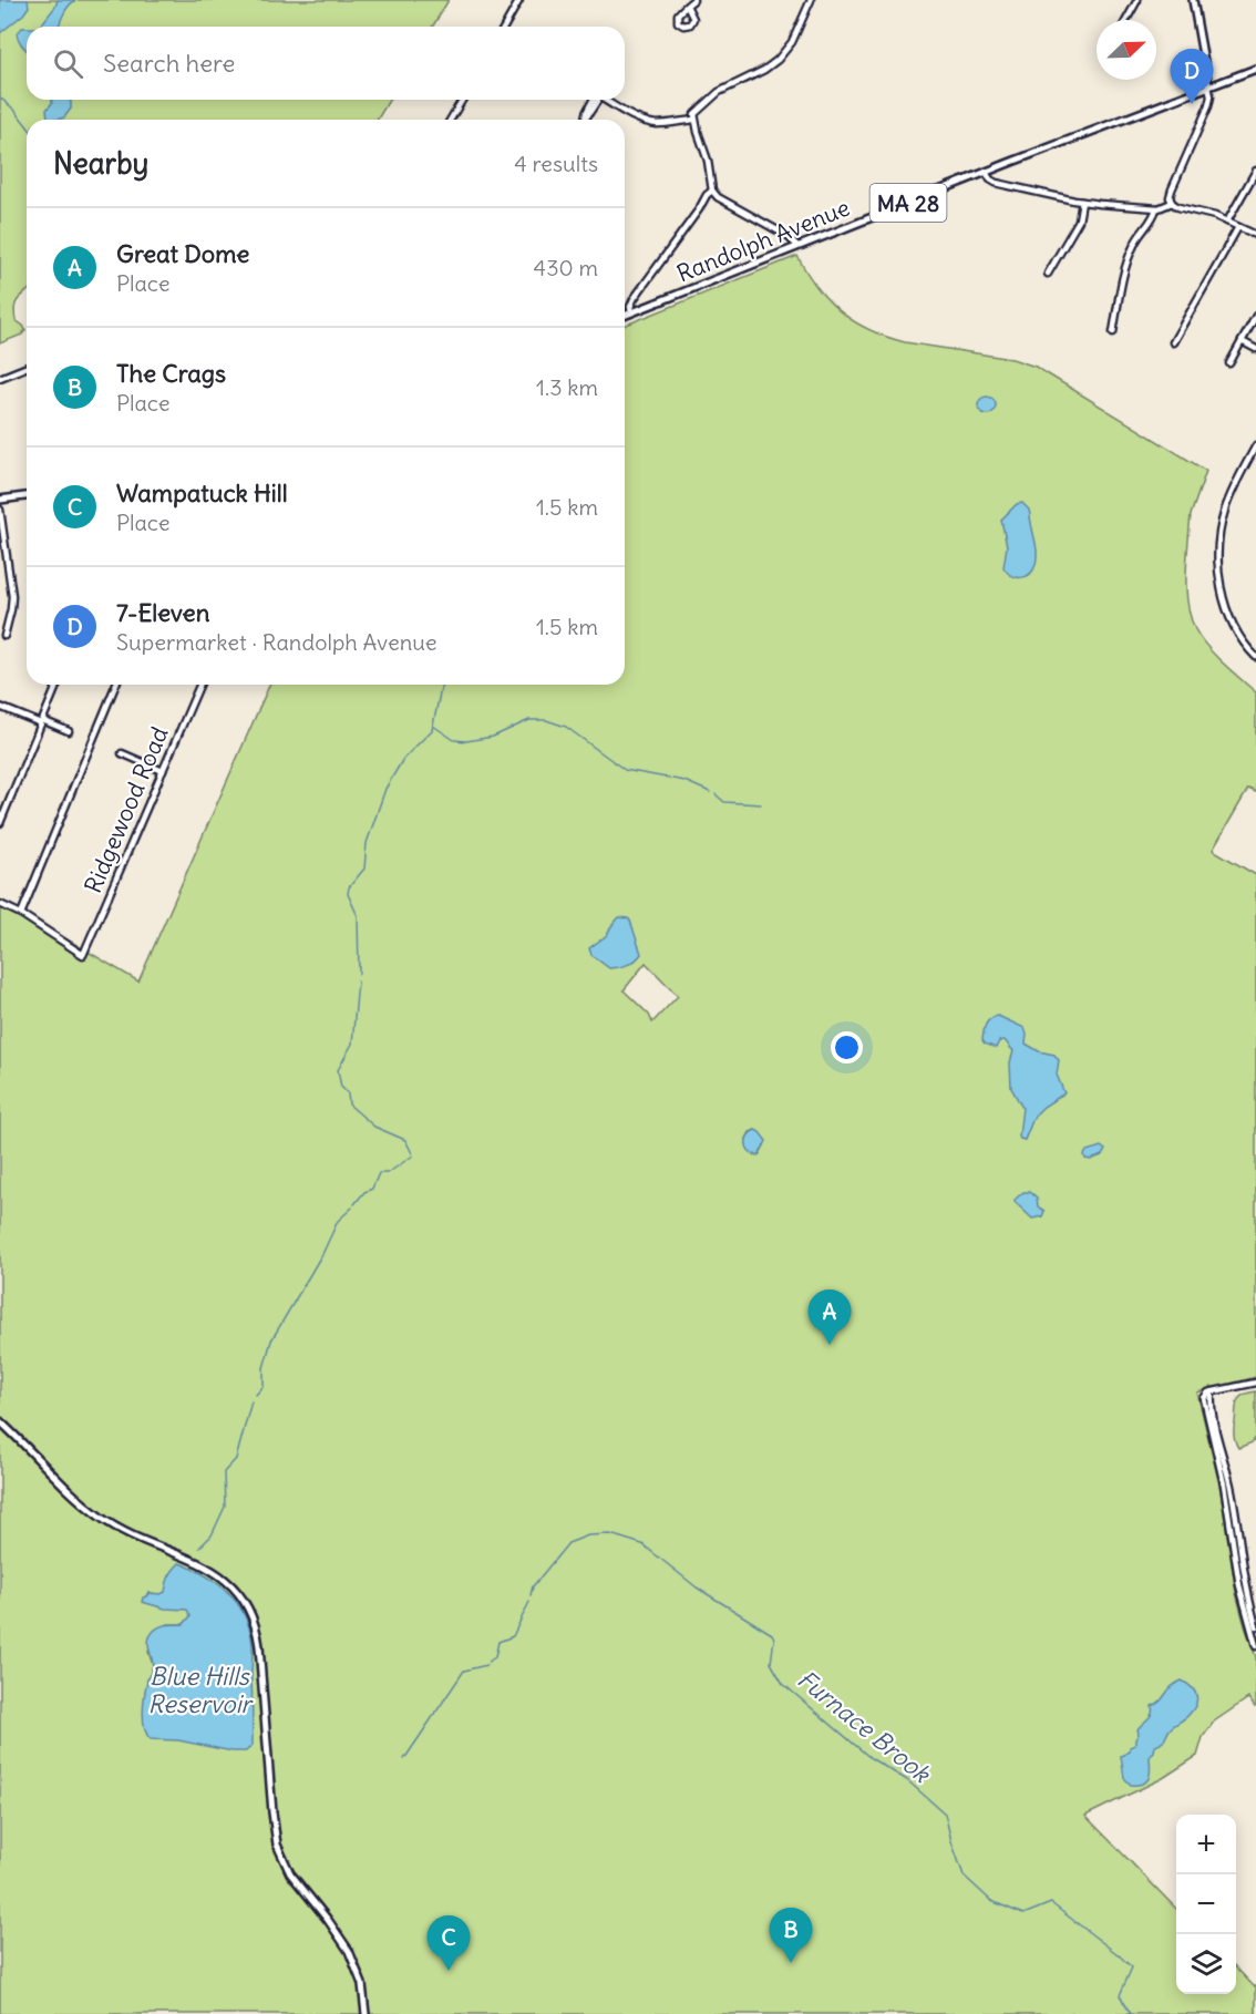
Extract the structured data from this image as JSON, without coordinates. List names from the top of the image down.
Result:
{
  "streets": {
    "main road": ["MA 28", "Randolph Avenue"],
    "street": ["Ridgewood Road"]
  },
  "water": ["Blue Hills Reservoir", "Furnace Brook"],
  "north": "top right",
  "page": {
    "search": "Search here",
    "pins": [
      "D",
      "A",
      "B",
      "C"
    ],
    "heading": ["Nearby", "4 results"],
    "list": [
      {
        "mark": "A",
        "name": "Great Dome",
        "note": "Place",
        "value": "430 m"
      },
      {
        "mark": "B",
        "name": "The Crags",
        "note": "Place",
        "value": "1.3 km"
      },
      {
        "mark": "C",
        "name": "Wampatuck Hill",
        "note": "Place",
        "value": "1.5 km"
      },
      {
        "mark": "D",
        "name": "7-Eleven",
        "note": "Supermarket · Randolph Avenue",
        "value": "1.5 km"
      }
    ],
    "map_buttons": ["+", "−"]
  }
}
